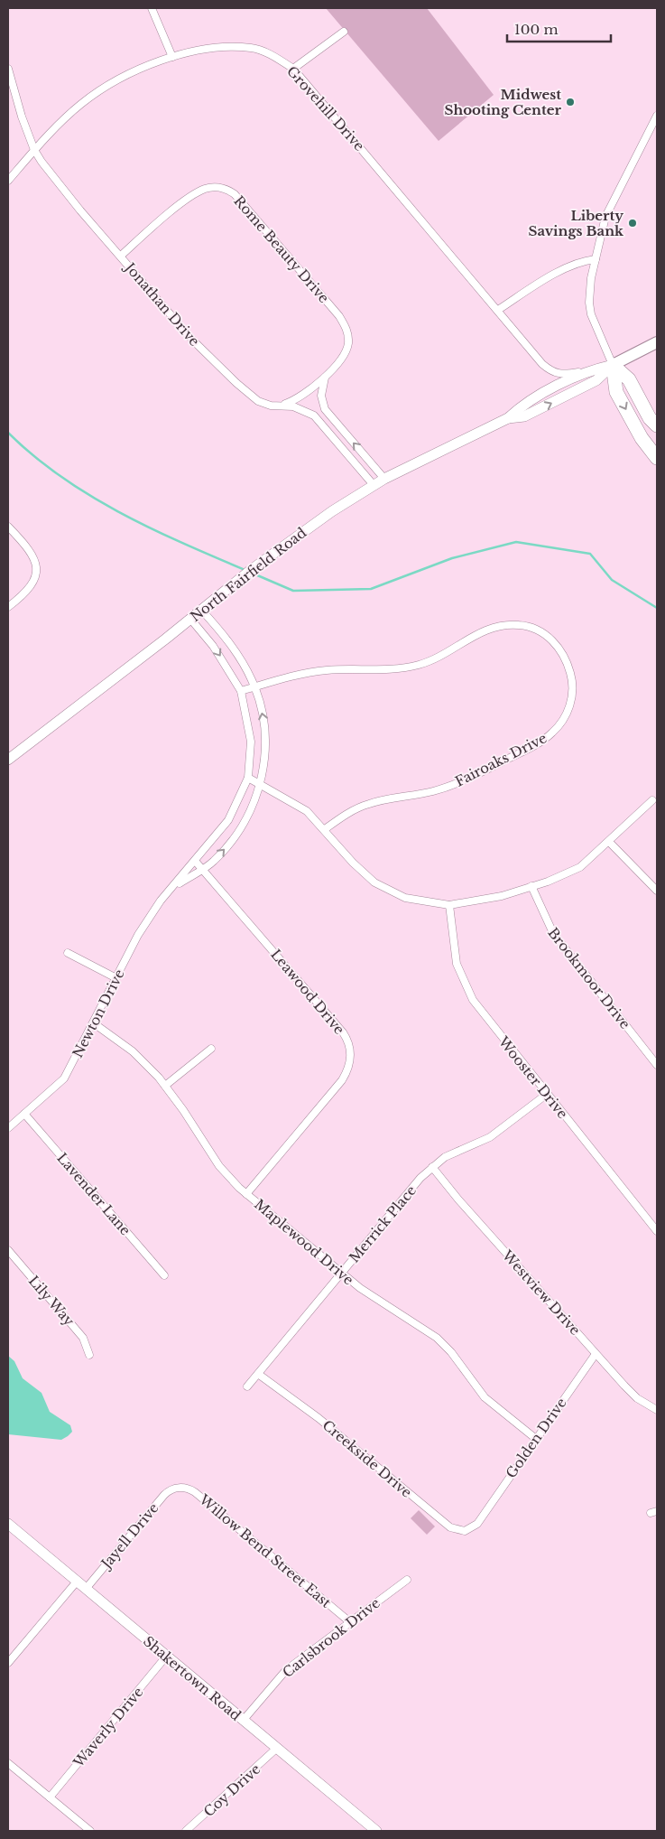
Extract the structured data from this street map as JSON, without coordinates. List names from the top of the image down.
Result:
{
  "streets": {
    "main road": ["North Fairfield Road", "Shakertown Road"],
    "street": [
      "Grovehill Drive",
      "Rome Beauty Drive",
      "Jonathan Drive",
      "Fairoaks Drive",
      "Brookmoor Drive",
      "Leawood Drive",
      "Newton Drive",
      "Wooster Drive",
      "Lavender Lane",
      "Merrick Place",
      "Maplewood Drive",
      "Westview Drive",
      "Lily Way",
      "Golden Drive",
      "Creekside Drive",
      "Jayell Drive",
      "Willow Bend Street East",
      "Carlsbrook Drive",
      "Waverly Drive",
      "Coy Drive"
    ]
  },
  "crossings": [
    ["Grovehill Drive", "Jonathan Drive"],
    ["Grovehill Drive", "North Fairfield Road"],
    ["Rome Beauty Drive", "Jonathan Drive"],
    ["Jonathan Drive", "North Fairfield Road"],
    ["North Fairfield Road", "Newton Drive"],
    ["Fairoaks Drive", "Newton Drive"],
    ["Leawood Drive", "Newton Drive"],
    ["Leawood Drive", "Maplewood Drive"],
    ["Newton Drive", "Lavender Lane"],
    ["Newton Drive", "Maplewood Drive"],
    ["Wooster Drive", "Merrick Place"],
    ["Merrick Place", "Maplewood Drive"],
    ["Merrick Place", "Westview Drive"],
    ["Merrick Place", "Creekside Drive"],
    ["Maplewood Drive", "Golden Drive"],
    ["Westview Drive", "Golden Drive"],
    ["Golden Drive", "Creekside Drive"],
    ["Jayell Drive", "Willow Bend Street East"],
    ["Jayell Drive", "Shakertown Road"],
    ["Willow Bend Street East", "Carlsbrook Drive"],
    ["Carlsbrook Drive", "Shakertown Road"],
    ["Shakertown Road", "Waverly Drive"],
    ["Shakertown Road", "Coy Drive"]
  ],
  "places": ["Midwest Shooting Center", "Liberty Savings Bank"],
  "scale_bar": "100 m"
}
